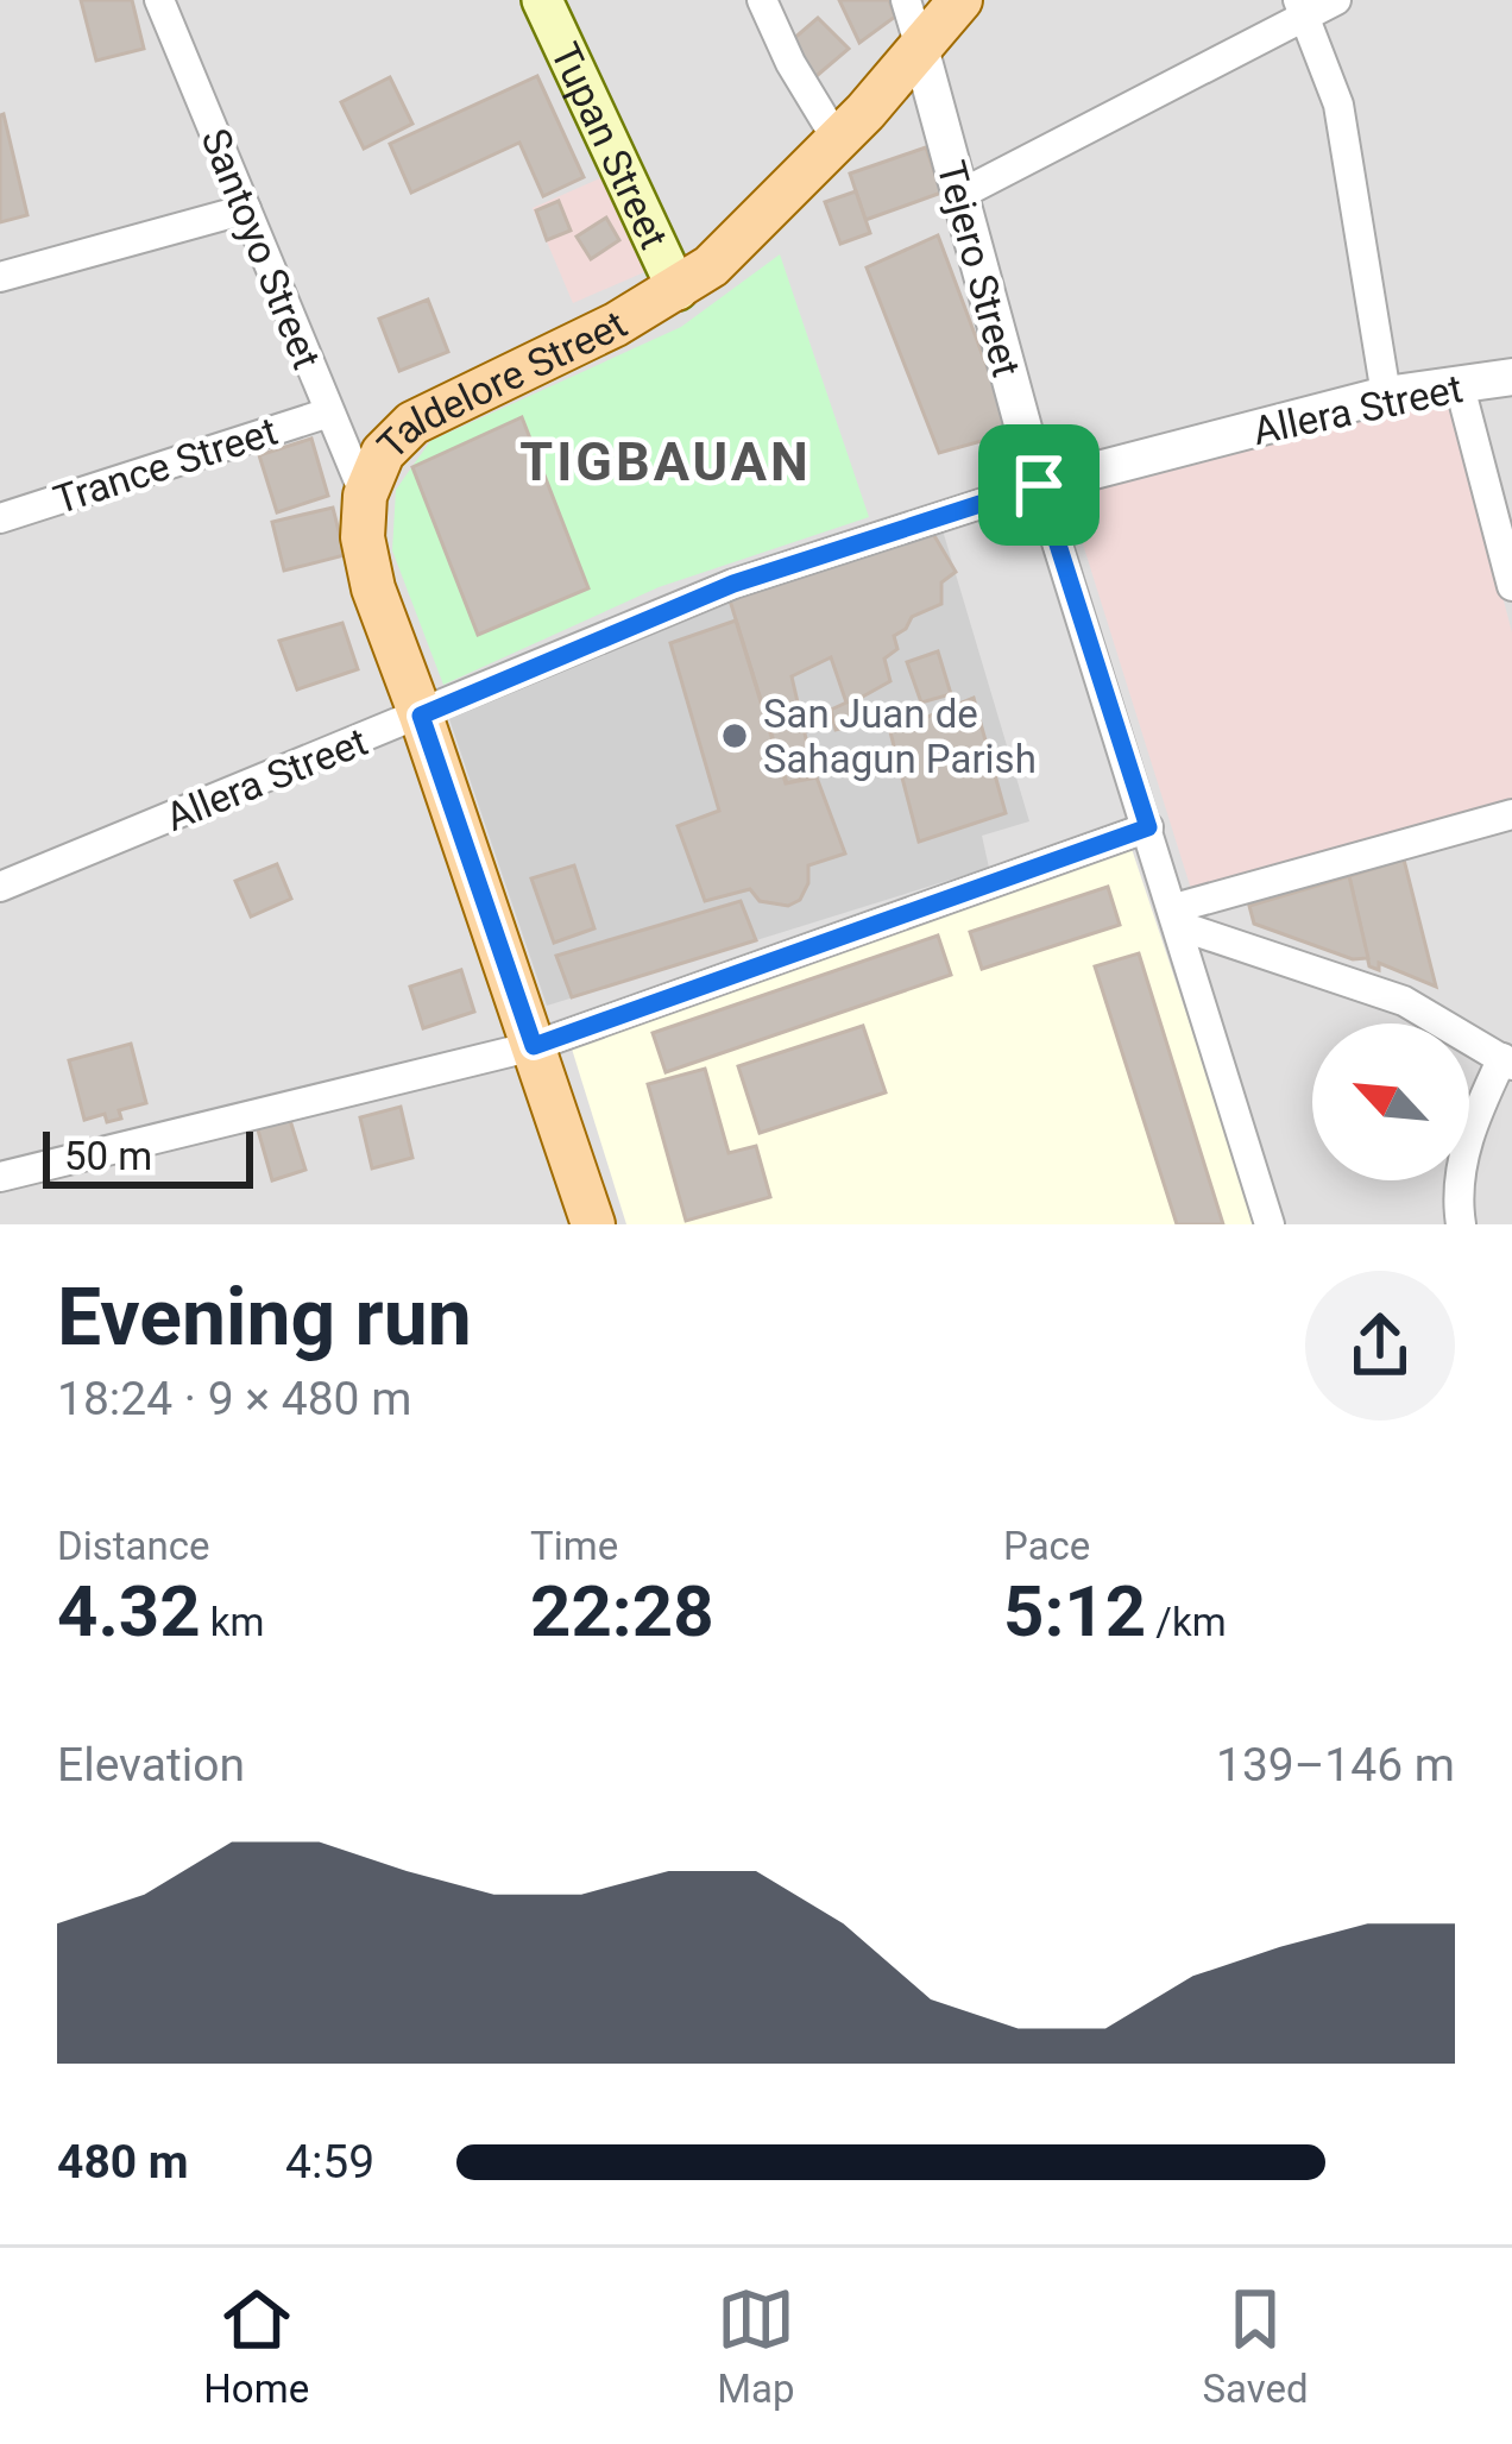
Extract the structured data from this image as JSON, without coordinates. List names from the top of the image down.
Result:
{
  "streets": {
    "main road": ["Tupan Street", "Taldelore Street"],
    "street": [
      "Santoyo Street",
      "Tejero Street",
      "Allera Street",
      "Trance Street"
    ]
  },
  "crossings": [
    ["Tupan Street", "Taldelore Street"],
    ["Santoyo Street", "Taldelore Street"],
    ["Santoyo Street", "Trance Street"],
    ["Tejero Street", "Taldelore Street"],
    ["Tejero Street", "Allera Street"],
    ["Taldelore Street", "Allera Street"]
  ],
  "districts": ["TIGBAUAN"],
  "places": ["San Juan de Sahagun Parish"],
  "scale_bar": "50 m",
  "north": "top left",
  "page": {
    "scale": "50 m",
    "heading": ["Evening run", "18:24 · 9 × 480 m"],
    "stats": [
      ["Distance", "4.32 km"],
      ["Time", "22:28"],
      ["Pace", "5:12 /km"]
    ],
    "chart": ["Elevation", "139–146 m"],
    "list": [
      {
        "name": "480 m",
        "note": "4:59"
      }
    ],
    "tabs": ["Home", "Map", "Saved"]
  }
}
